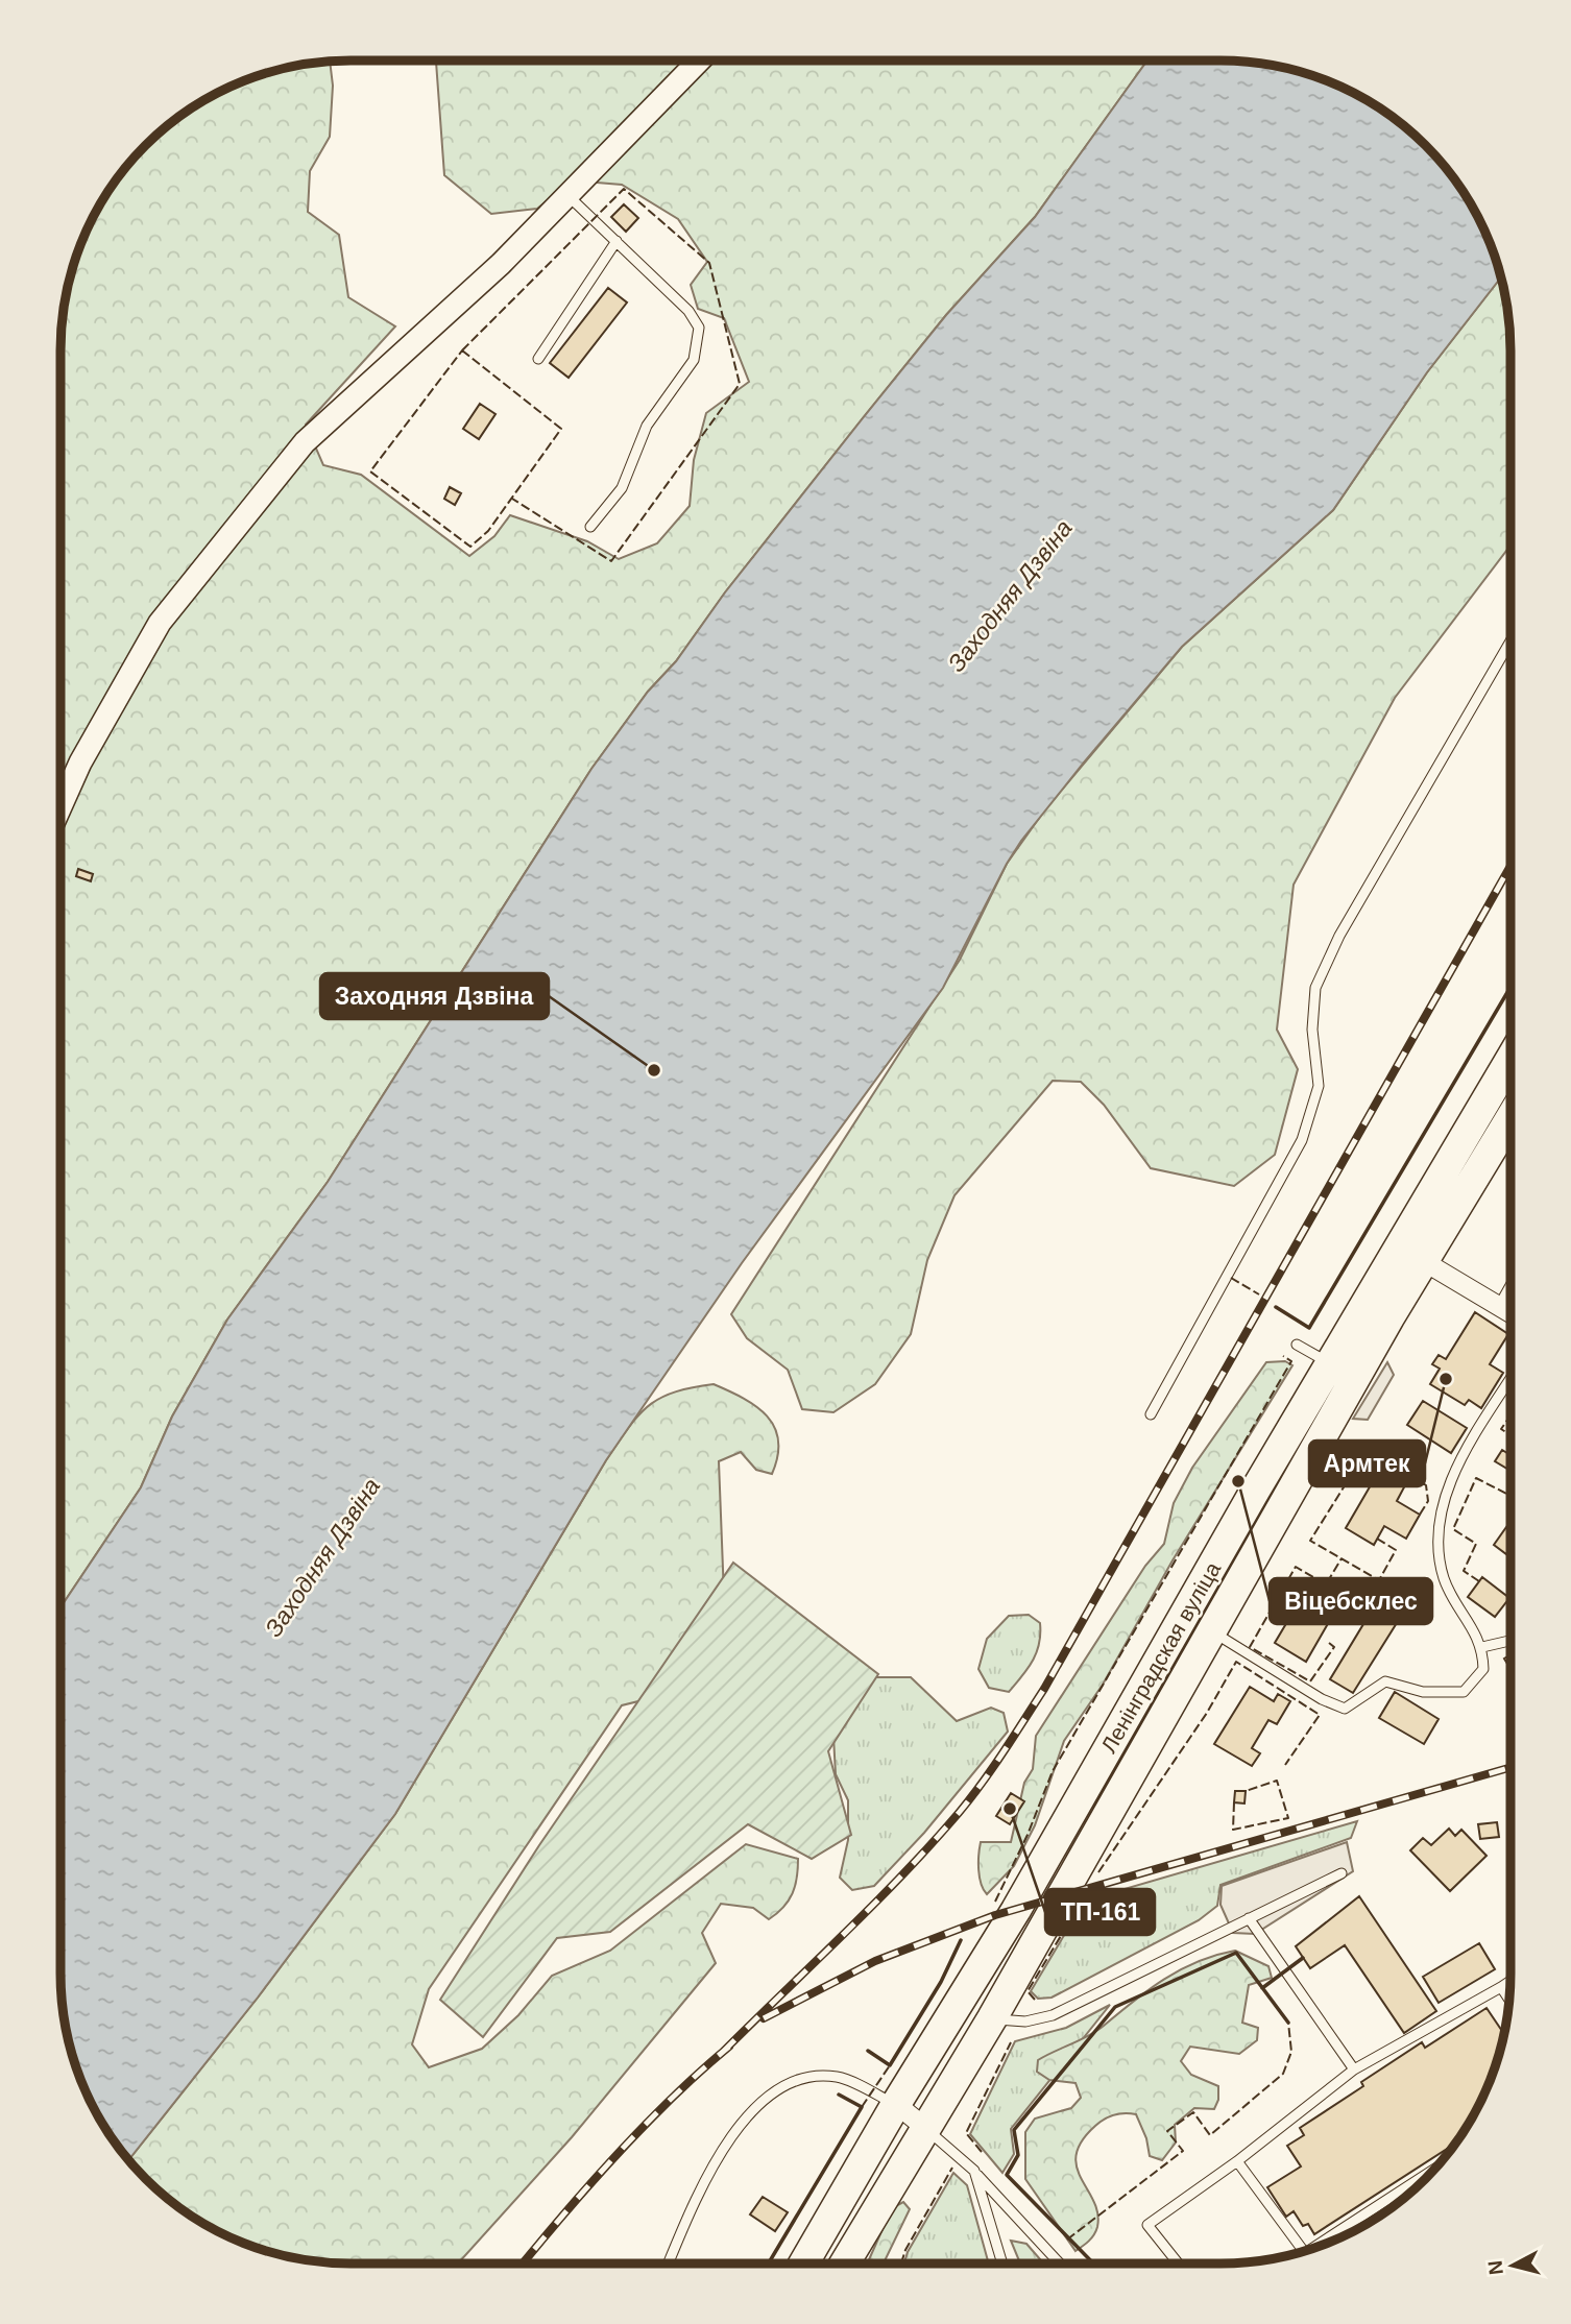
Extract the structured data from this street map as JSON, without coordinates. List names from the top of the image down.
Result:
{
  "streets": {
    "main road": ["Ленінградская вуліца"]
  },
  "water": ["Заходняя Дзвіна"],
  "places": [
    "Заходняя Дзвіна",
    "Армтек",
    "Віцебсклес",
    "ТП-161"
  ],
  "north": "left"
}
